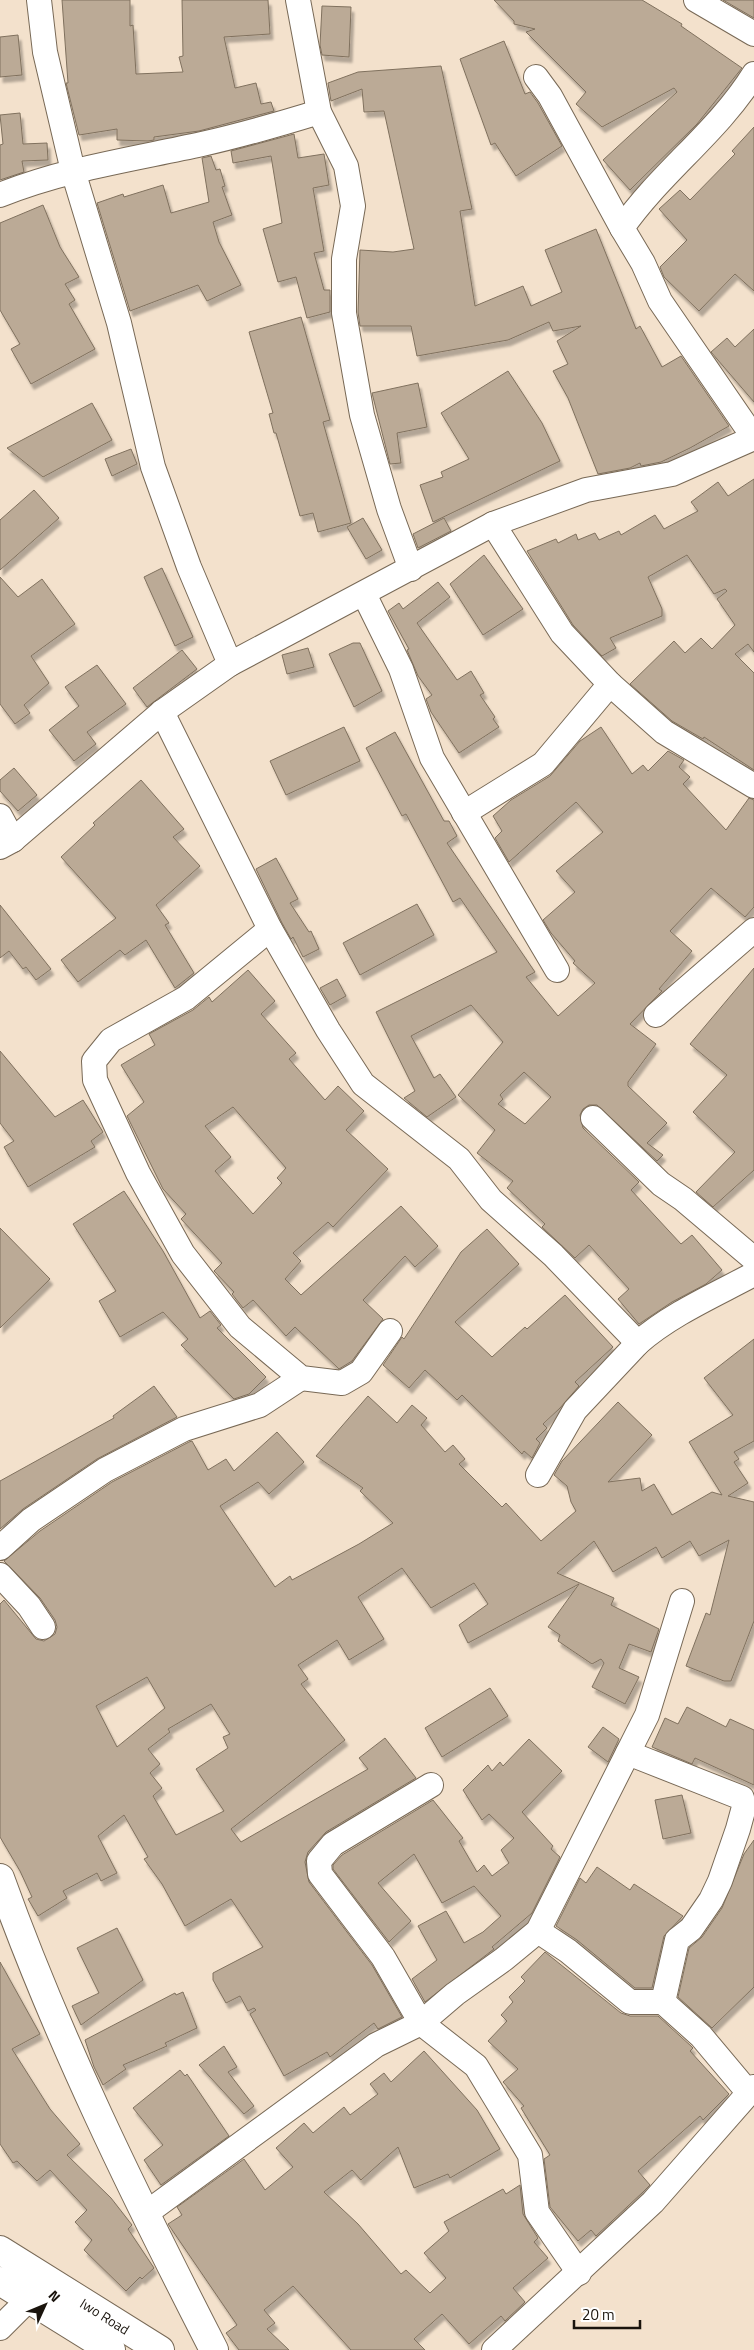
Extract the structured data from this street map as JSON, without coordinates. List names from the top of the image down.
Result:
{
  "streets": {
    "street": ["Iwo Road"]
  },
  "scale_bar": "20 m",
  "north": "top right"
}
